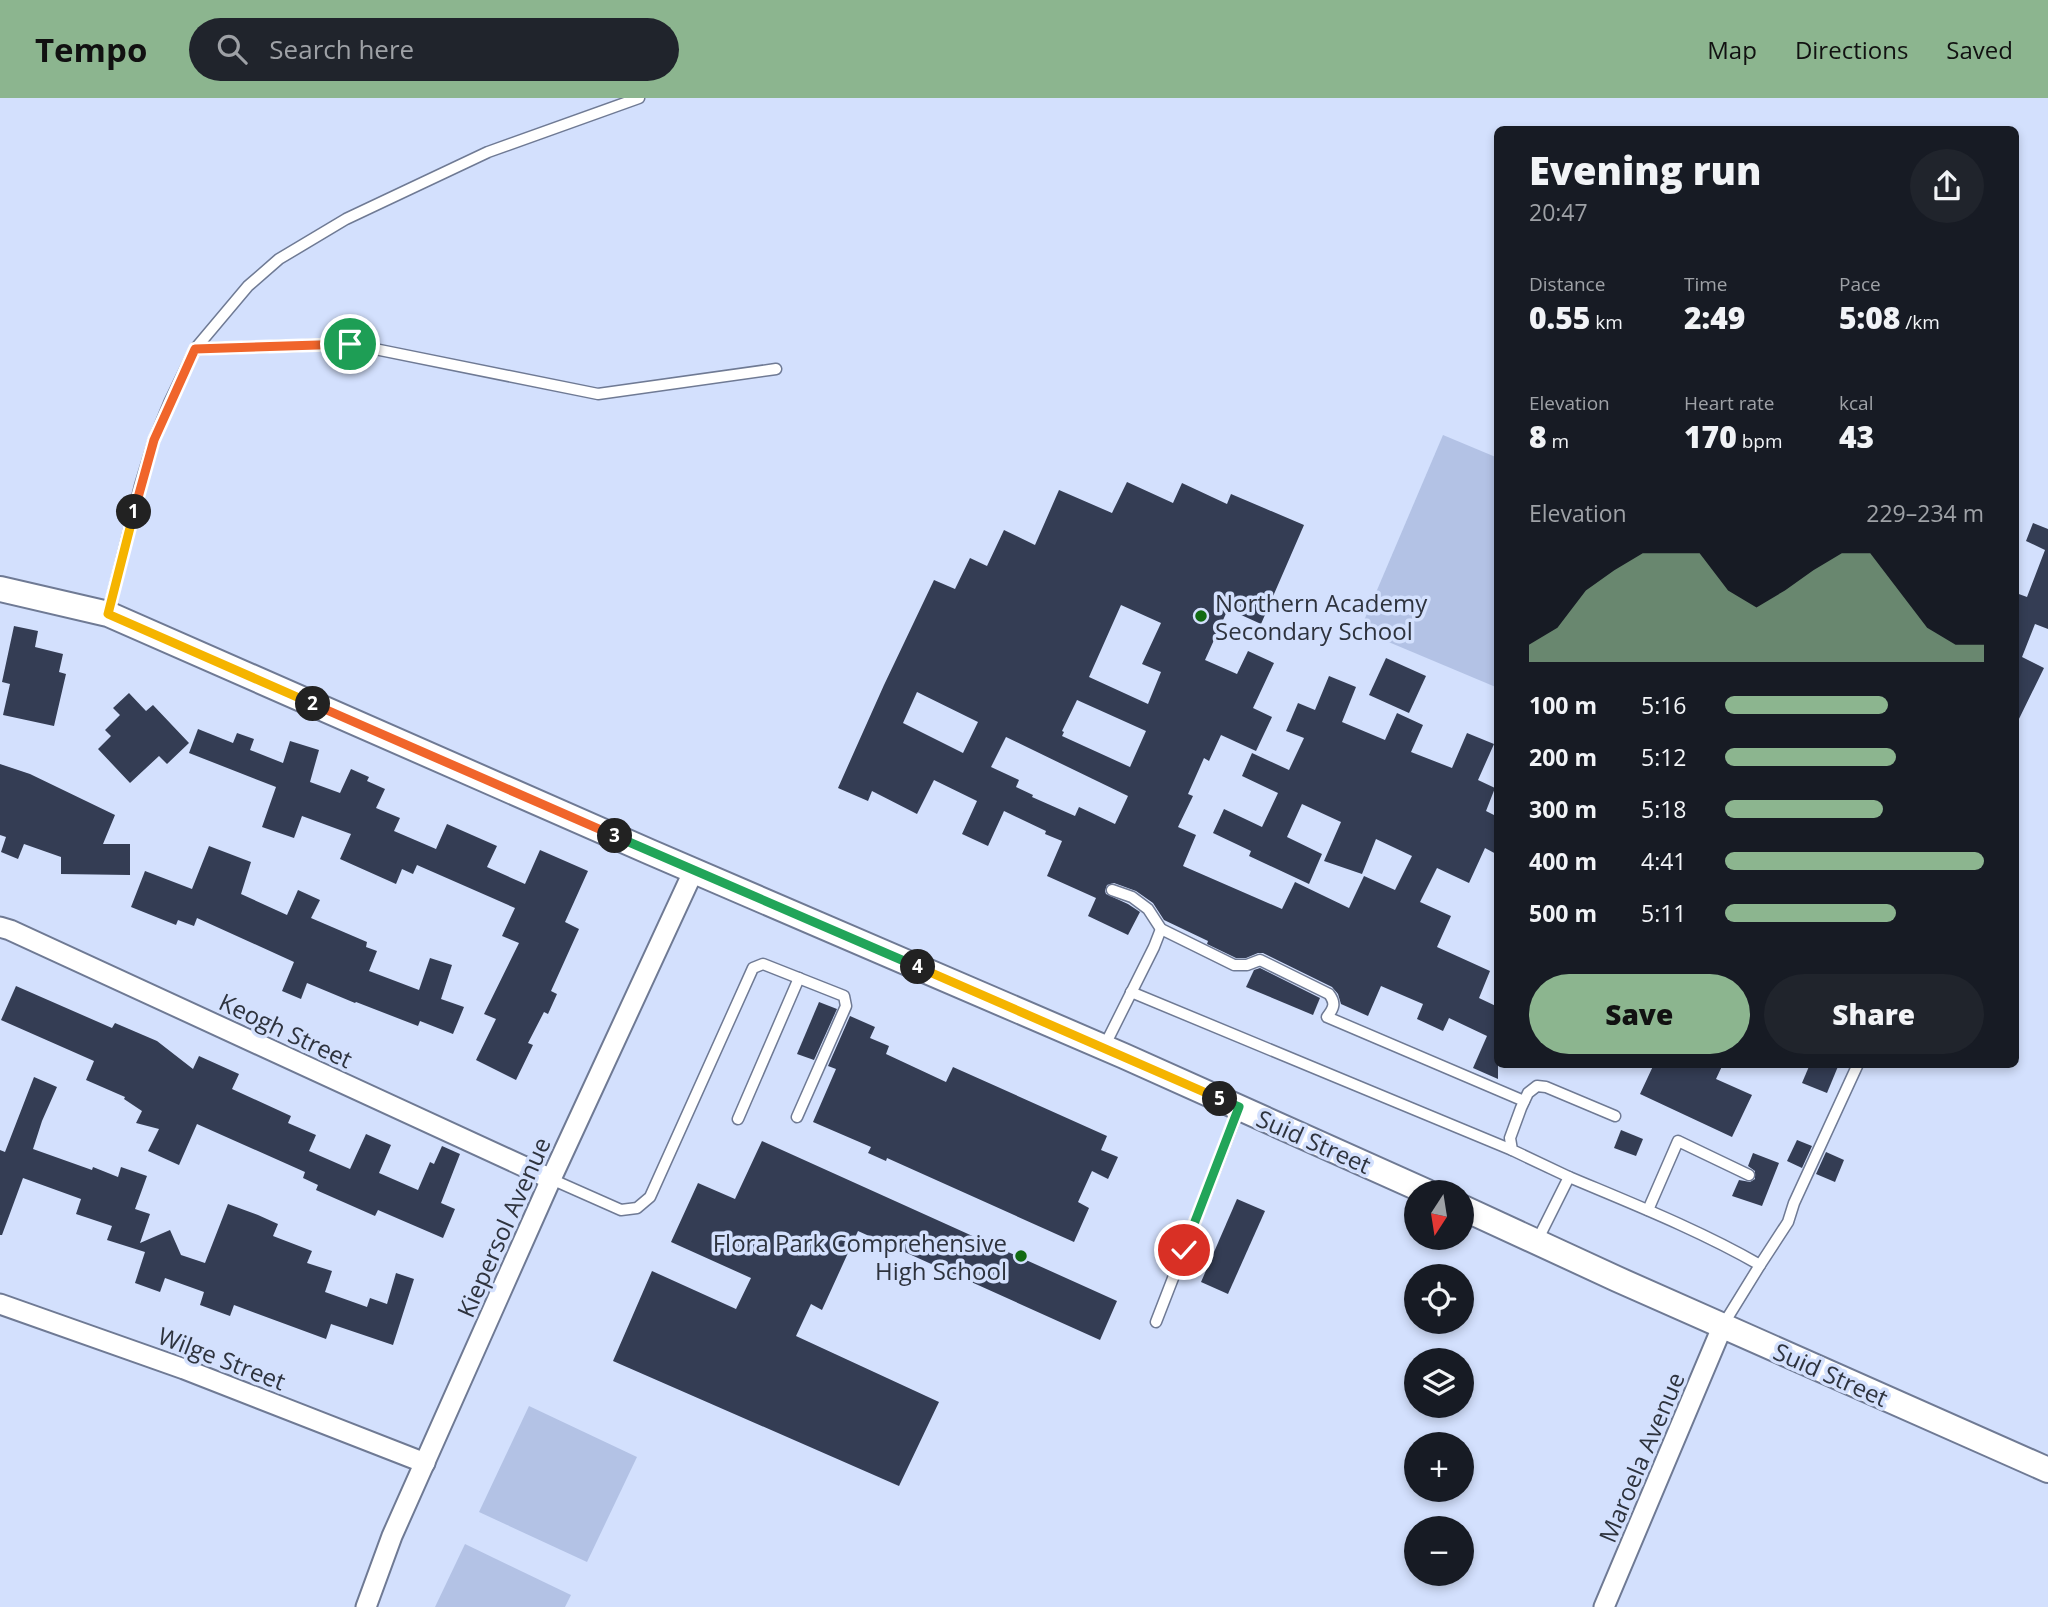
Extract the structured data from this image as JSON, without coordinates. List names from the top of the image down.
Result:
{
  "streets": {
    "street": [
      "Keogh Street",
      "Suid Street",
      "Kiepersol Avenue",
      "Wilge Street",
      "Maroela Avenue"
    ]
  },
  "crossings": [
    ["Keogh Street", "Kiepersol Avenue"],
    ["Suid Street", "Kiepersol Avenue"],
    ["Suid Street", "Maroela Avenue"],
    ["Kiepersol Avenue", "Wilge Street"]
  ],
  "places": ["Northern Academy Secondary School", "Flora Park Comprehensive High School"],
  "north": "bottom",
  "page": {
    "header": "Tempo",
    "search": "Search here",
    "nav": ["Map", "Directions", "Saved"],
    "heading": ["Evening run", "20:47"],
    "stats": [
      ["Distance", "0.55 km"],
      ["Time", "2:49"],
      ["Pace", "5:08 /km"],
      ["Elevation", "8 m"],
      ["Heart rate", "170 bpm"],
      ["kcal", "43"]
    ],
    "chart": ["Elevation", "229–234 m"],
    "pins": [
      "1",
      "2",
      "3",
      "4",
      "5"
    ],
    "list": [
      {
        "name": "100 m",
        "note": "5:16"
      },
      {
        "name": "200 m",
        "note": "5:12"
      },
      {
        "name": "300 m",
        "note": "5:18"
      },
      {
        "name": "400 m",
        "note": "4:41"
      },
      {
        "name": "500 m",
        "note": "5:11"
      }
    ],
    "buttons": ["Save", "Share"],
    "map_buttons": ["+", "−"]
  }
}
